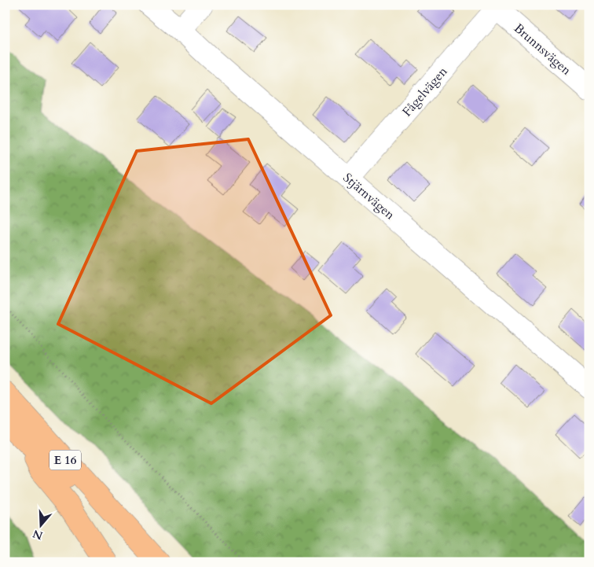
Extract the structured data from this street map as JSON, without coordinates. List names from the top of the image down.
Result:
{
  "streets": {
    "highway": ["E 16"],
    "street": ["Brunnsvägen", "Fågelvägen", "Stjärnvägen"]
  },
  "crossings": [
    ["Brunnsvägen", "Fågelvägen"],
    ["Fågelvägen", "Stjärnvägen"]
  ],
  "north": "bottom"
}
